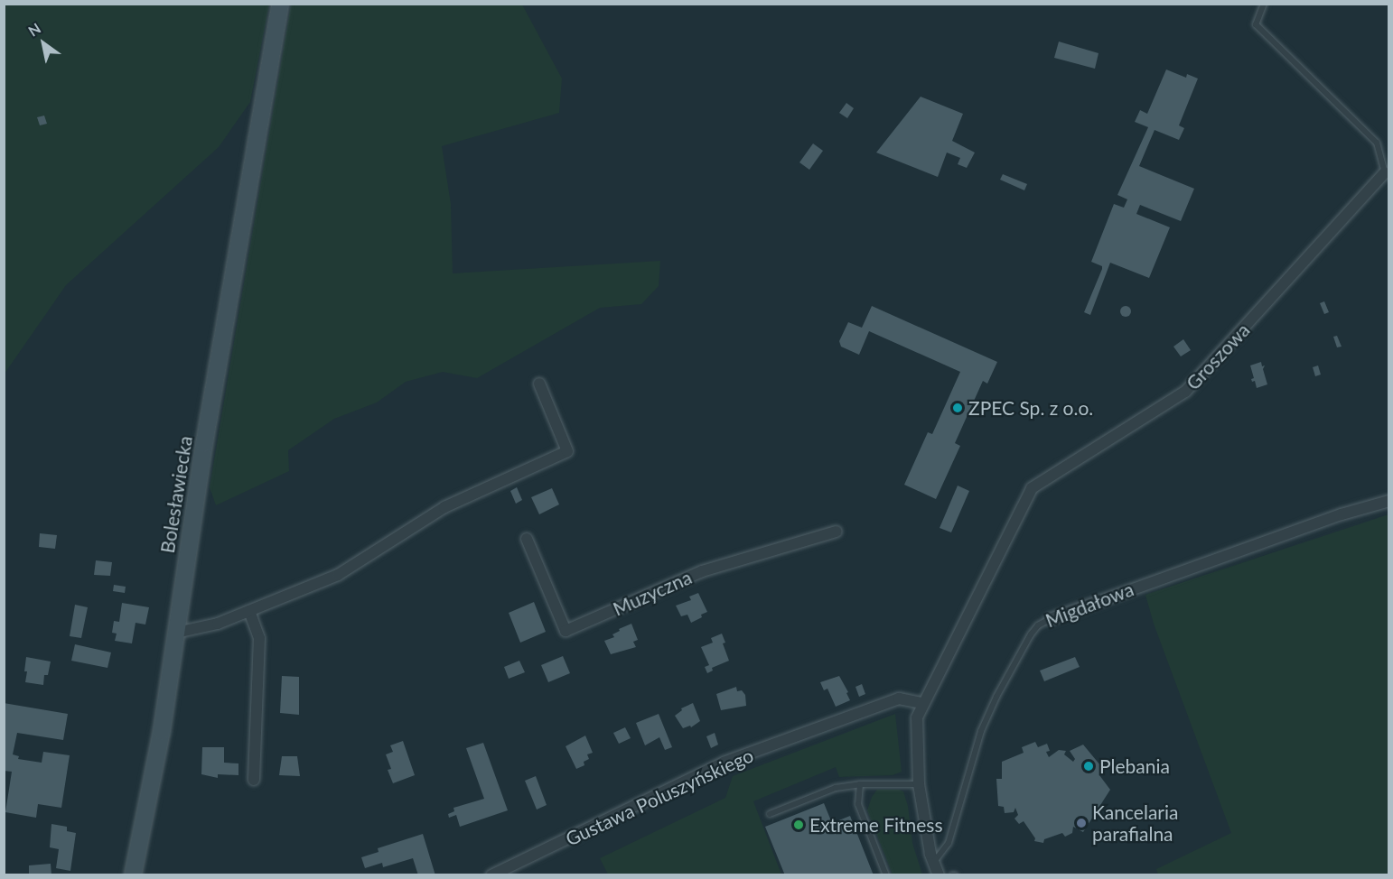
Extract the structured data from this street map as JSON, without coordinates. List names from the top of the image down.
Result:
{
  "streets": {
    "street": [
      "Groszowa",
      "Bolesławiecka",
      "Muzyczna",
      "Migdałowa",
      "Gustawa Poluszyńskiego"
    ]
  },
  "crossings": [
    ["Groszowa", "Gustawa Poluszyńskiego"]
  ],
  "places": [
    "ZPEC Sp. z o.o.",
    "Plebania",
    "Kancelaria parafialna",
    "Extreme Fitness"
  ],
  "north": "top left"
}
